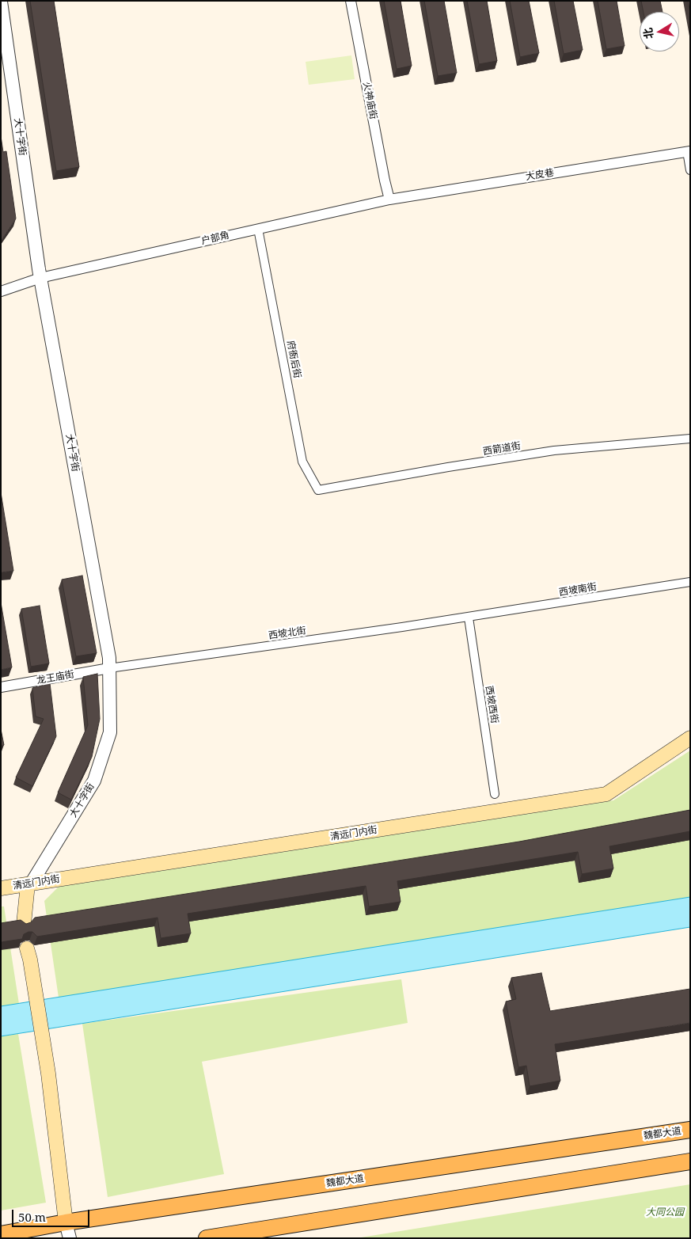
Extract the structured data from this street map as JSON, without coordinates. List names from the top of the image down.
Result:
{
  "streets": {
    "main road": ["清远门内街", "魏都大道"],
    "street": [
      "火神庙街",
      "大十字街",
      "大皮巷",
      "户部角",
      "府衙后街",
      "西箭道街",
      "西坡南街",
      "西坡北街",
      "龙王庙街",
      "西坡西街"
    ]
  },
  "crossings": [
    ["火神庙街", "大皮巷"],
    ["火神庙街", "户部角"],
    ["大十字街", "户部角"],
    ["大十字街", "西坡北街"],
    ["大十字街", "龙王庙街"],
    ["大十字街", "清远门内街"],
    ["大皮巷", "户部角"],
    ["户部角", "府衙后街"],
    ["府衙后街", "西箭道街"],
    ["西坡南街", "西坡北街"],
    ["西坡南街", "西坡西街"],
    ["西坡北街", "龙王庙街"],
    ["西坡北街", "西坡西街"]
  ],
  "parks": ["大同公园"],
  "scale_bar": "50 m",
  "north": "left"
}
